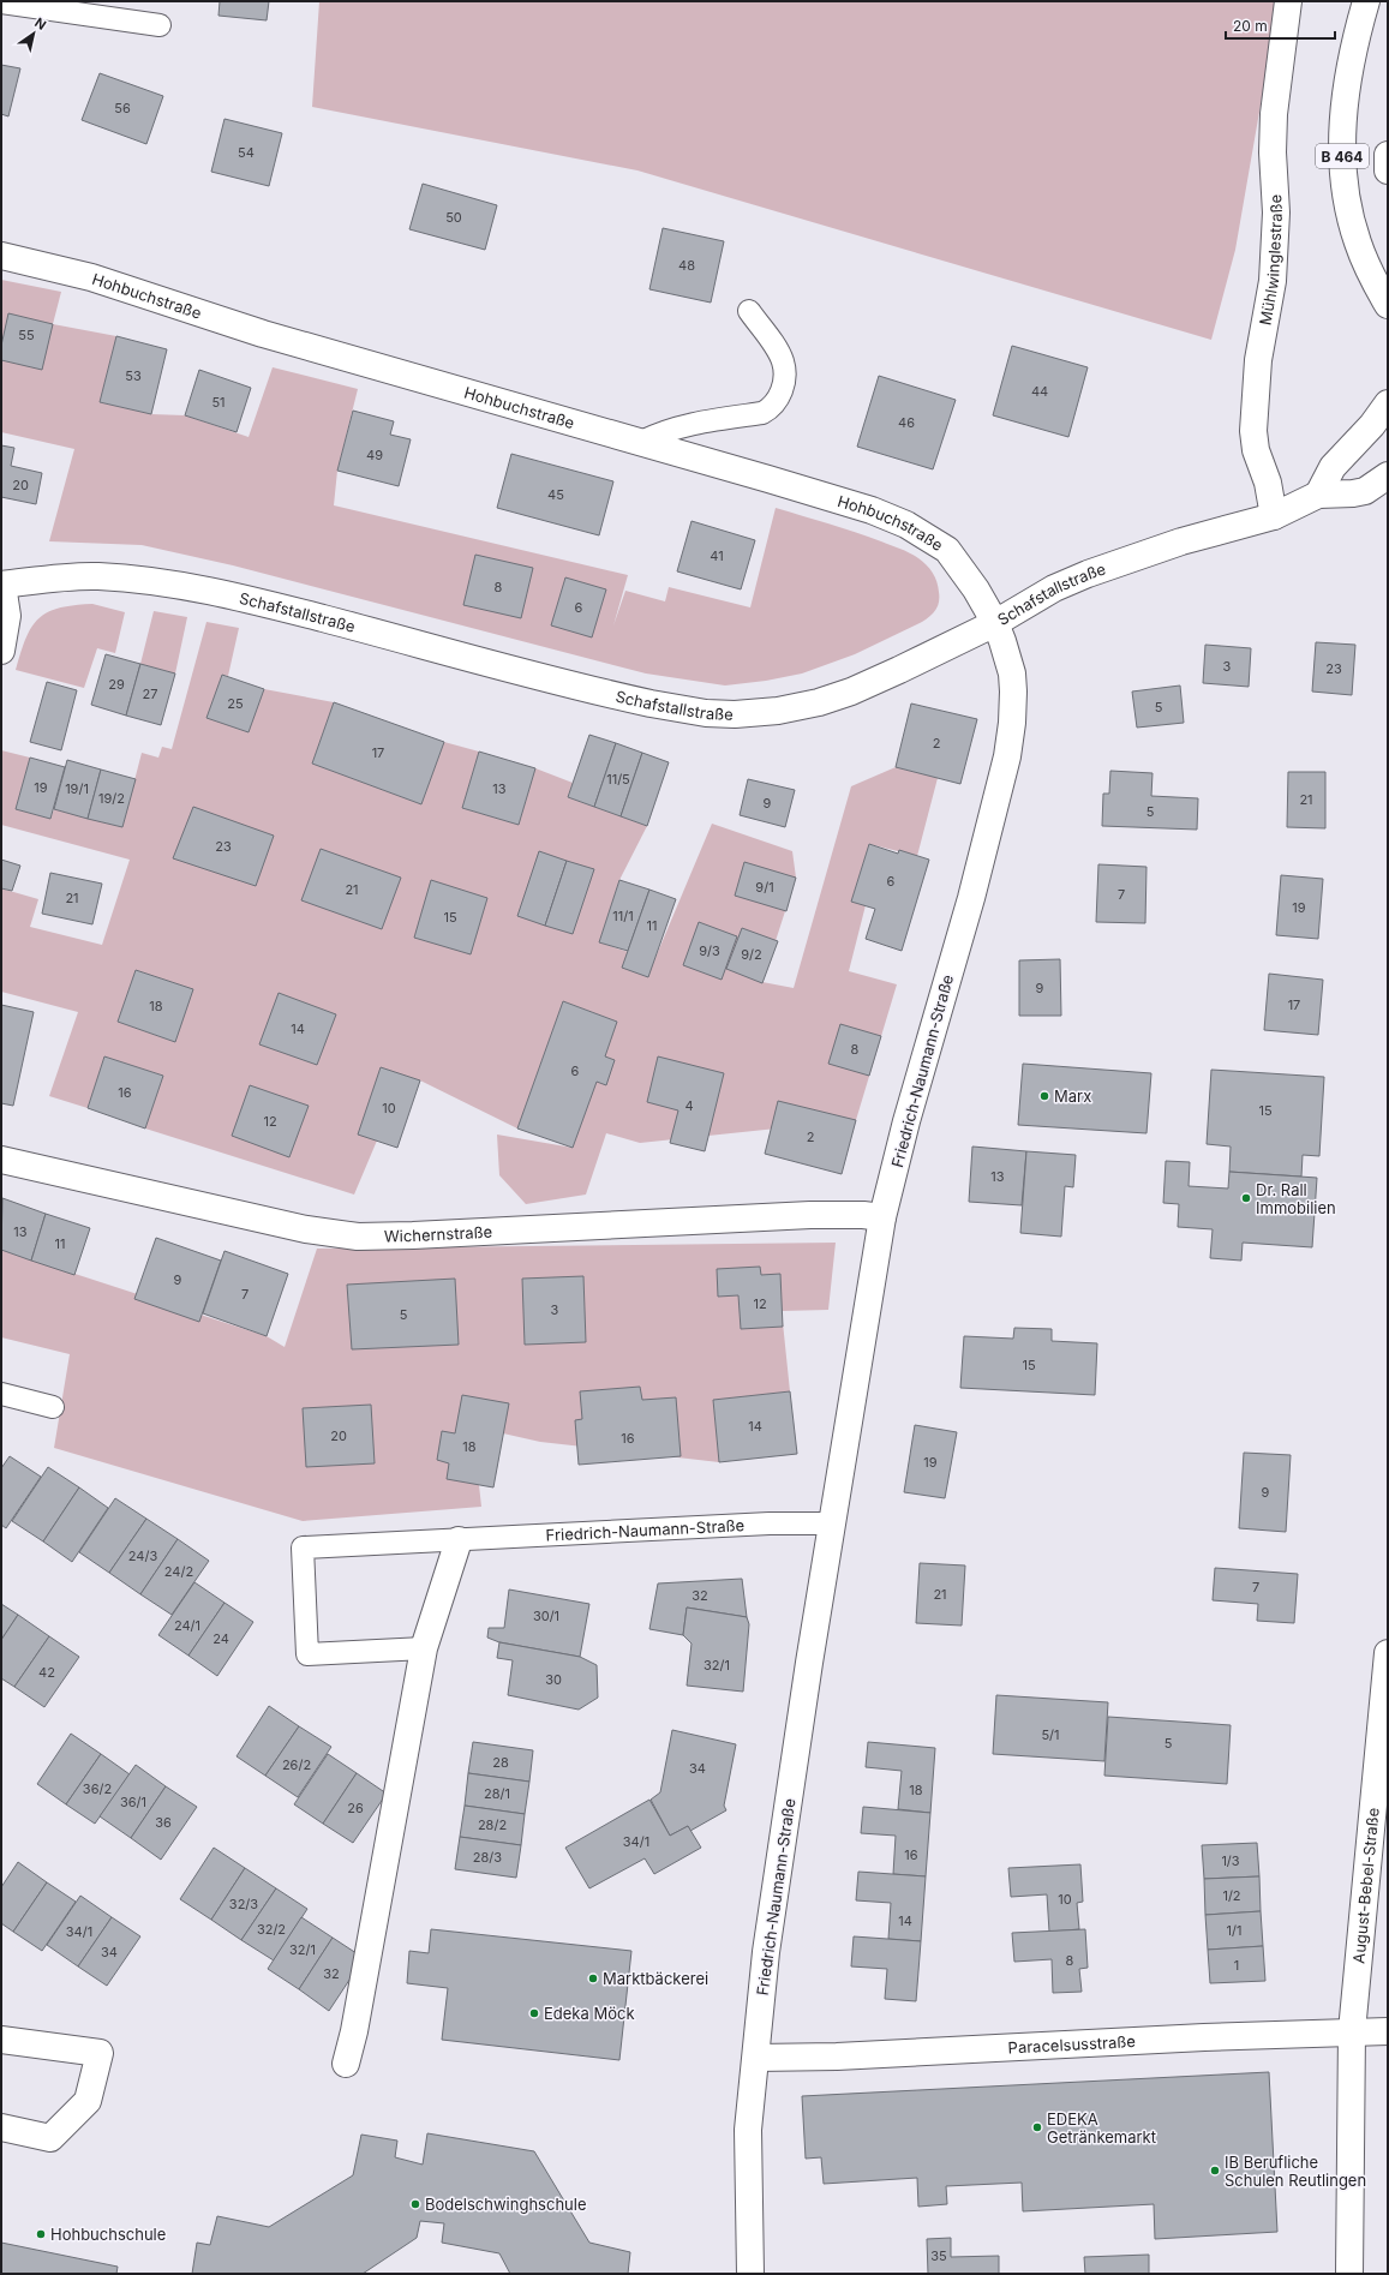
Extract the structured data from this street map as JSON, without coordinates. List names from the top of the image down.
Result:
{
  "streets": {
    "main road": [
      "B 464",
      "Mühlwinglestraße",
      "Hohbuchstraße",
      "Schafstallstraße",
      "Friedrich-Naumann-Straße",
      "Wichernstraße",
      "August-Bebel-Straße",
      "Paracelsusstraße"
    ]
  },
  "crossings": [
    ["Mühlwinglestraße", "Schafstallstraße"],
    ["Hohbuchstraße", "Schafstallstraße"],
    ["Hohbuchstraße", "Friedrich-Naumann-Straße"],
    ["Schafstallstraße", "Friedrich-Naumann-Straße"],
    ["Friedrich-Naumann-Straße", "Wichernstraße"],
    ["Friedrich-Naumann-Straße", "Paracelsusstraße"],
    ["August-Bebel-Straße", "Paracelsusstraße"]
  ],
  "places": [
    "Marx",
    "Dr. Rall Immobilien",
    "Marktbäckerei",
    "Edeka Möck",
    "EDEKA Getränkemarkt",
    "IB Berufliche Schulen Reutlingen",
    "Bodelschwinghschule",
    "Hohbuchschule"
  ],
  "house_numbers": [
    "56",
    "54",
    "50",
    "48",
    "55",
    "53",
    "44",
    "51",
    "46",
    "49",
    "20",
    "45",
    "41",
    "8",
    "6",
    "3",
    "23",
    "29",
    "27",
    "25",
    "5",
    "2",
    "17",
    "11/5",
    "19",
    "19/1",
    "13",
    "19/2",
    "21",
    "9",
    "5",
    "23",
    "6",
    "9/1",
    "21",
    "7",
    "21",
    "19",
    "11/1",
    "15",
    "11",
    "9/3",
    "9/2",
    "9",
    "17",
    "18",
    "14",
    "8",
    "6",
    "16",
    "4",
    "10",
    "15",
    "12",
    "2",
    "13",
    "13",
    "11",
    "9",
    "7",
    "12",
    "3",
    "5",
    "15",
    "14",
    "20",
    "16",
    "18",
    "19",
    "9",
    "24/3",
    "24/2",
    "7",
    "21",
    "32",
    "30/1",
    "24/1",
    "24",
    "32/1",
    "42",
    "30",
    "5/1",
    "5",
    "28",
    "26/2",
    "34",
    "36/2",
    "18",
    "28/1",
    "36/1",
    "26",
    "36",
    "28/2",
    "34/1",
    "16",
    "28/3",
    "1/3",
    "1/2",
    "10",
    "32/3",
    "14",
    "32/2",
    "1/1",
    "34/1",
    "32/1",
    "34",
    "8",
    "1",
    "32",
    "35"
  ],
  "scale_bar": "20 m",
  "north": "top right"
}
